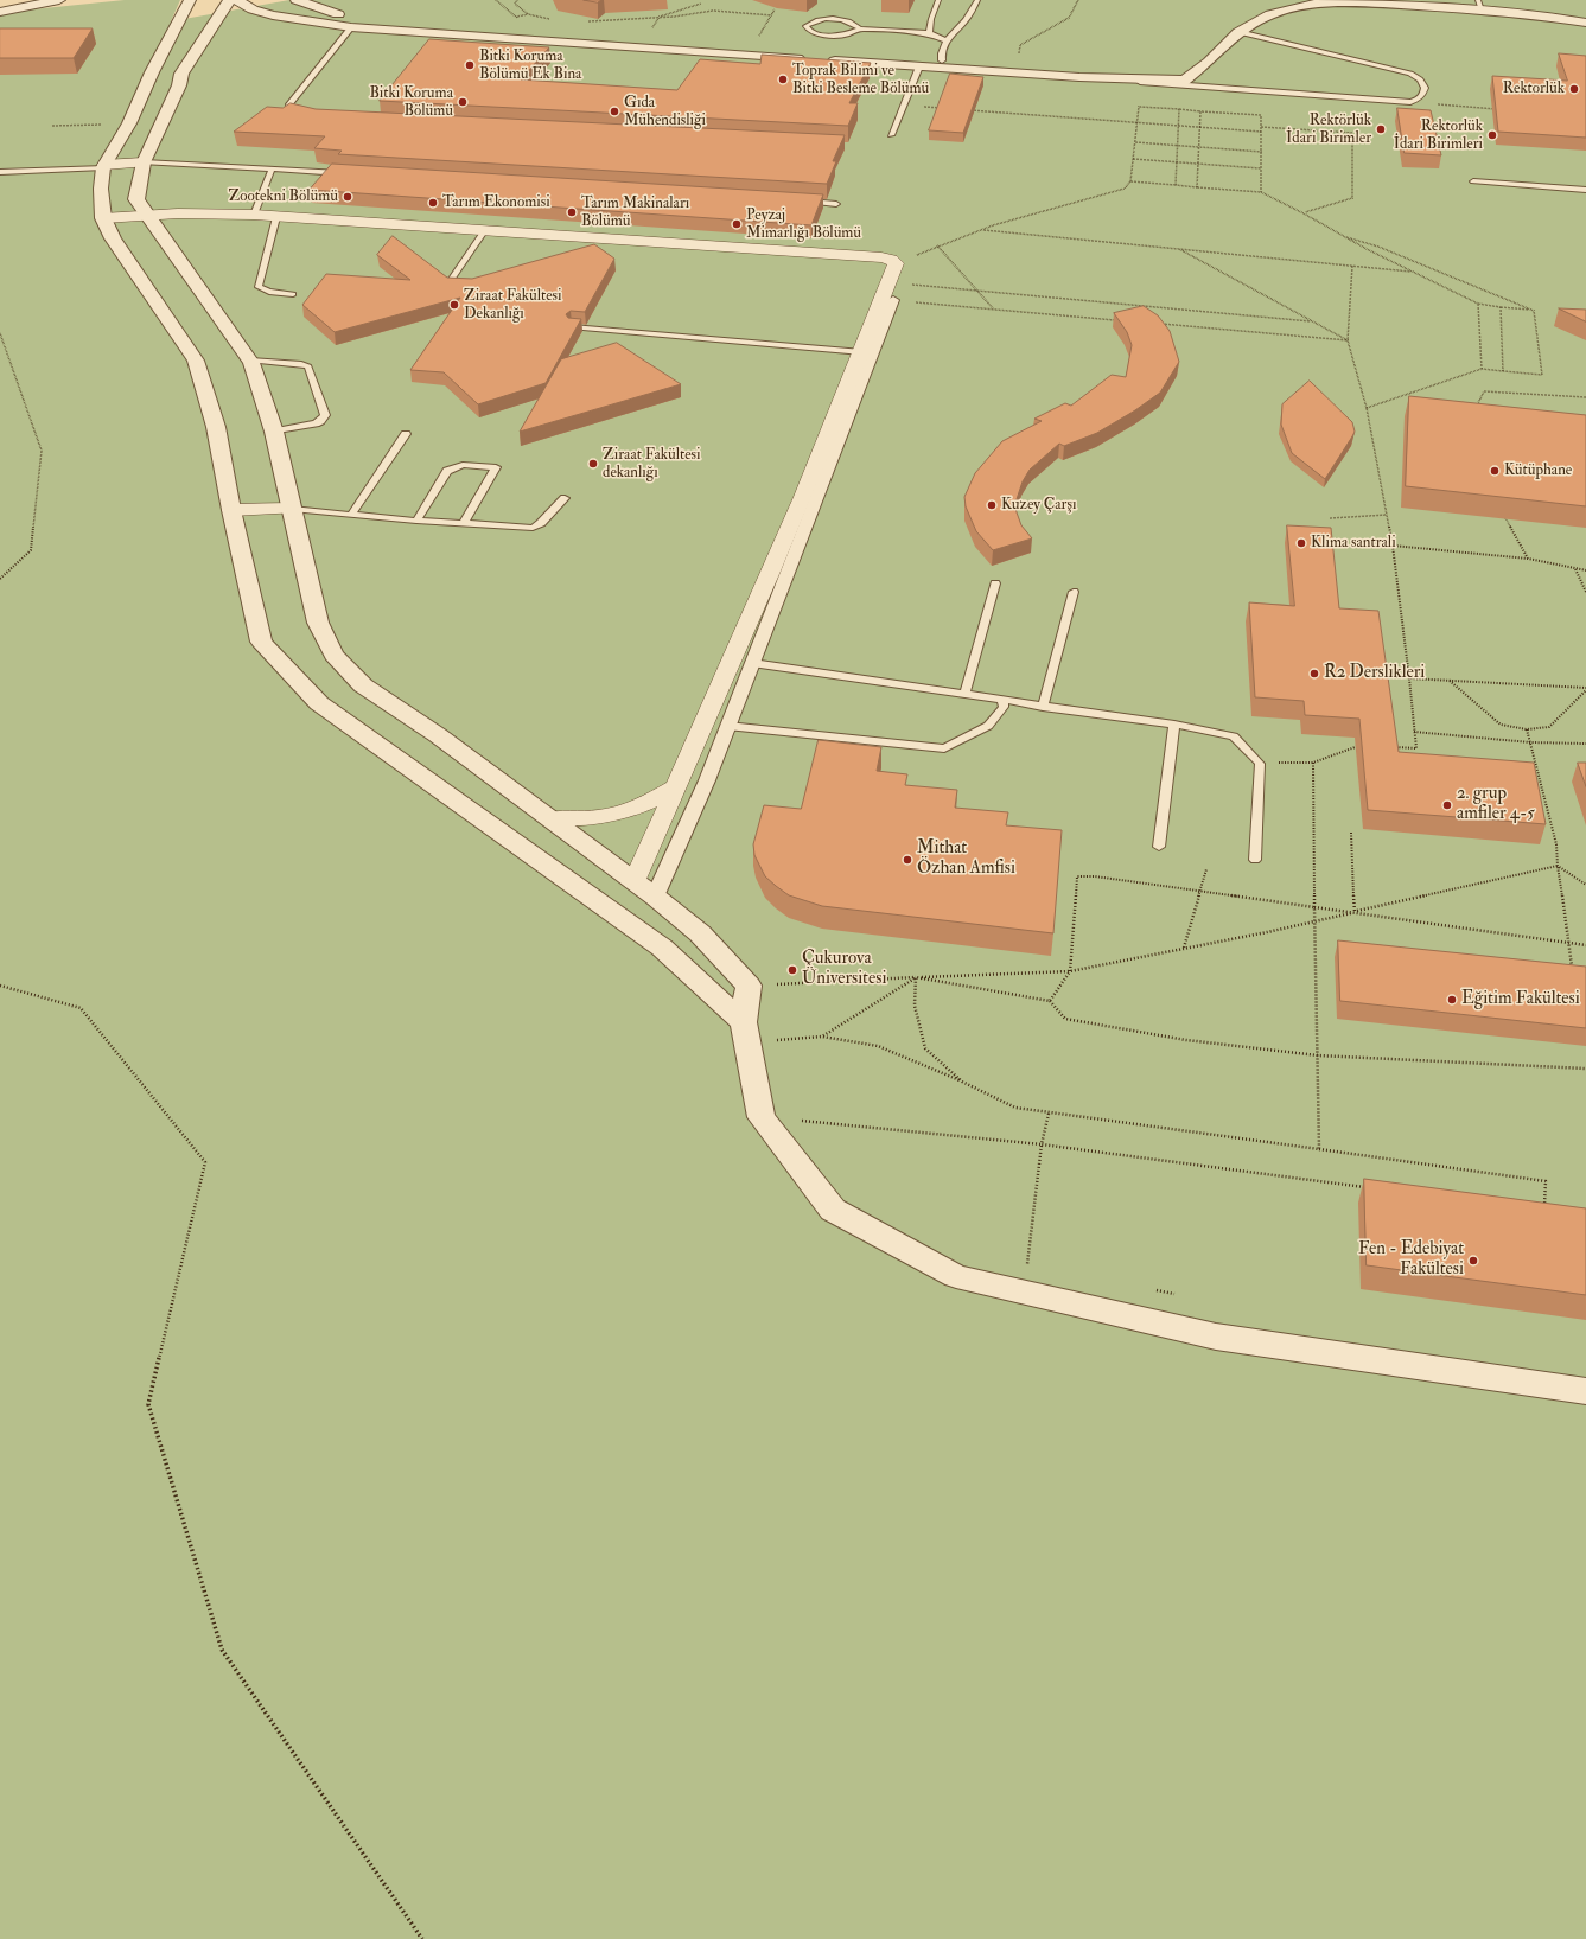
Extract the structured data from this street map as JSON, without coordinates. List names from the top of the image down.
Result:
{
  "places": [
    "Bitki Koruma Bölümü Ek Bina",
    "Toprak Bilimi ve Bitki Besleme Bölümü",
    "Rektorlük",
    "Bitki Koruma Bölümü",
    "Gıda Mühendisliği",
    "Rektörlük İdari Birimler",
    "Rektorlük İdari Birimleri",
    "Zootekni Bölümü",
    "Tarım Ekonomisi",
    "Tarım Makinaları Bölümü",
    "Peyzaj Mimarlığı Bölümü",
    "Ziraat Fakültesi Dekanlığı",
    "Ziraat Fakültesi dekanlığı",
    "Kütüphane",
    "Kuzey Çarşı",
    "Klima santrali",
    "R2 Derslikleri",
    "2. grup amfiler 4-5",
    "Mithat Özhan Amfisi",
    "Çukurova Üniversitesi",
    "Eğitim Fakültesi",
    "Fen - Edebiyat Fakültesi"
  ]
}
